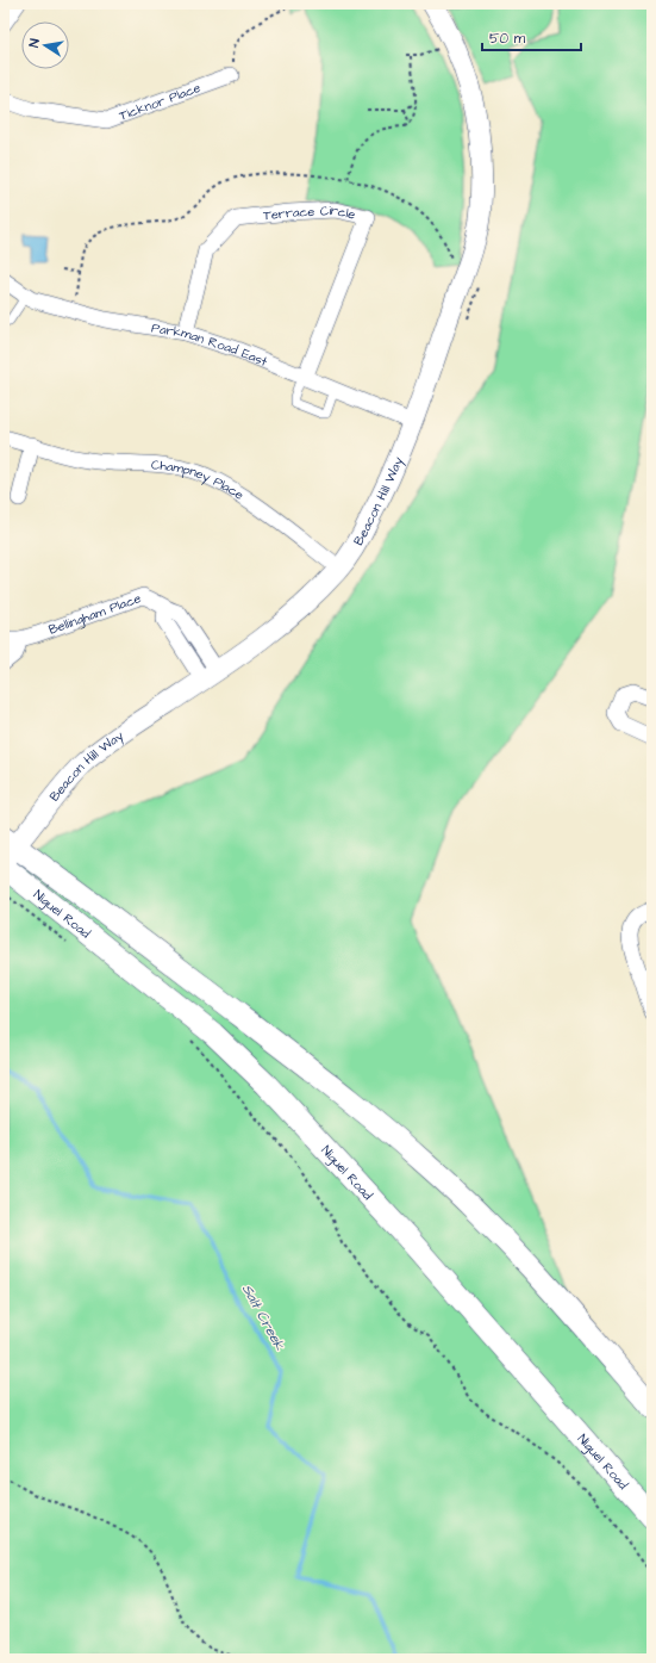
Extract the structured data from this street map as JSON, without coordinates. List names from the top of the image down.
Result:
{
  "streets": {
    "main road": ["Niguel Road"],
    "street": [
      "Ticknor Place",
      "Terrace Circle",
      "Parkman Road East",
      "Champney Place",
      "Beacon Hill Way",
      "Bellingham Place"
    ]
  },
  "crossings": [
    ["Terrace Circle", "Parkman Road East"],
    ["Parkman Road East", "Beacon Hill Way"],
    ["Champney Place", "Beacon Hill Way"],
    ["Beacon Hill Way", "Bellingham Place"],
    ["Beacon Hill Way", "Niguel Road"]
  ],
  "water": ["Salt Creek"],
  "scale_bar": "50 m",
  "north": "left"
}
